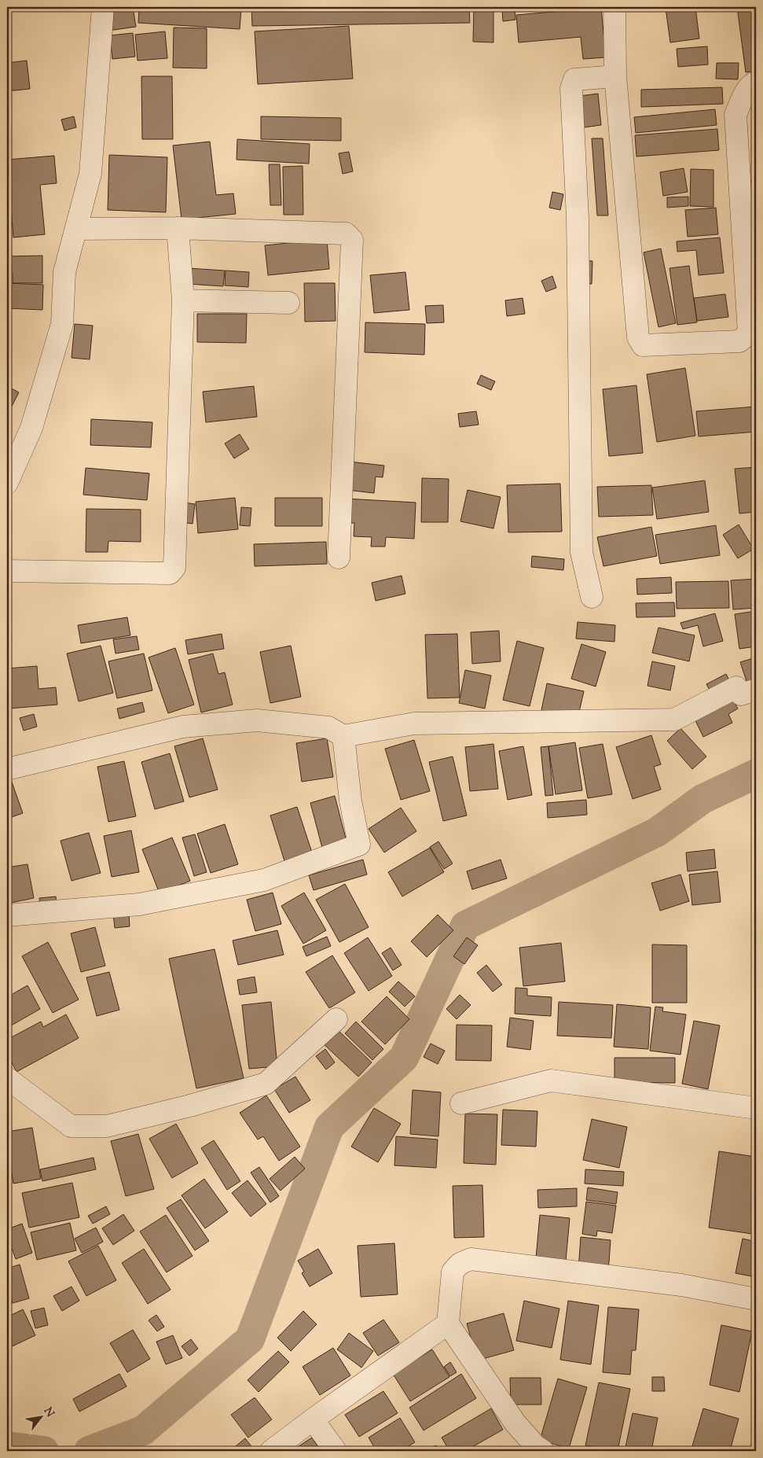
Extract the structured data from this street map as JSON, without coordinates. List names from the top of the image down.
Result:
{
  "north": "top right"
}
